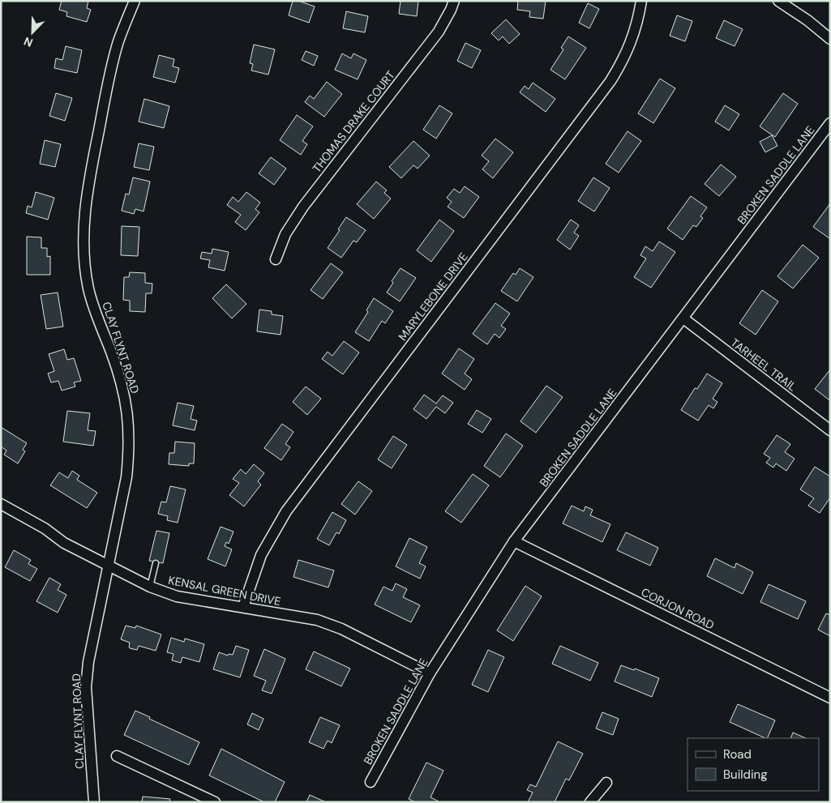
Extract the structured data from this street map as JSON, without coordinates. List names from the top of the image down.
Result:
{
  "streets": {
    "street": [
      "THOMAS DRAKE COURT",
      "BROKEN SADDLE LANE",
      "MARYLEBONE DRIVE",
      "CLAY FLYNT ROAD",
      "TARHEEL TRAIL",
      "KENSAL GREEN DRIVE",
      "CORJON ROAD"
    ]
  },
  "crossings": [
    ["BROKEN SADDLE LANE", "TARHEEL TRAIL"],
    ["BROKEN SADDLE LANE", "KENSAL GREEN DRIVE"],
    ["BROKEN SADDLE LANE", "CORJON ROAD"],
    ["MARYLEBONE DRIVE", "KENSAL GREEN DRIVE"],
    ["CLAY FLYNT ROAD", "KENSAL GREEN DRIVE"]
  ],
  "legend": ["Road", "Building"],
  "north": "bottom left"
}
